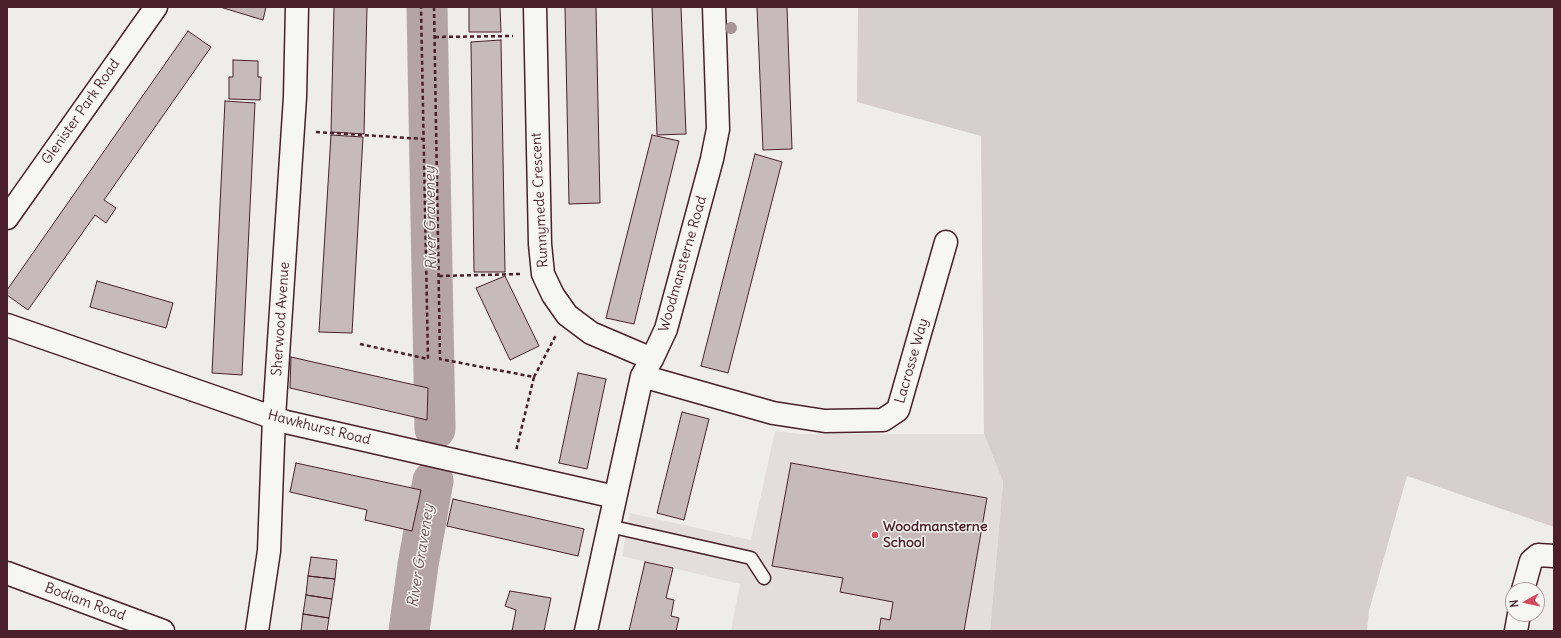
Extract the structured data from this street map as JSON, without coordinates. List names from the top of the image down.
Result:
{
  "streets": {
    "street": [
      "Glenister Park Road",
      "Runnymede Crescent",
      "Woodmansterne Road",
      "Sherwood Avenue",
      "Lacrosse Way",
      "Hawkhurst Road",
      "Bodiam Road"
    ]
  },
  "crossings": [
    ["Runnymede Crescent", "Woodmansterne Road"],
    ["Runnymede Crescent", "Lacrosse Way"],
    ["Woodmansterne Road", "Lacrosse Way"],
    ["Woodmansterne Road", "Hawkhurst Road"],
    ["Sherwood Avenue", "Hawkhurst Road"]
  ],
  "water": ["River Graveney"],
  "places": ["Woodmansterne School"],
  "north": "left"
}
